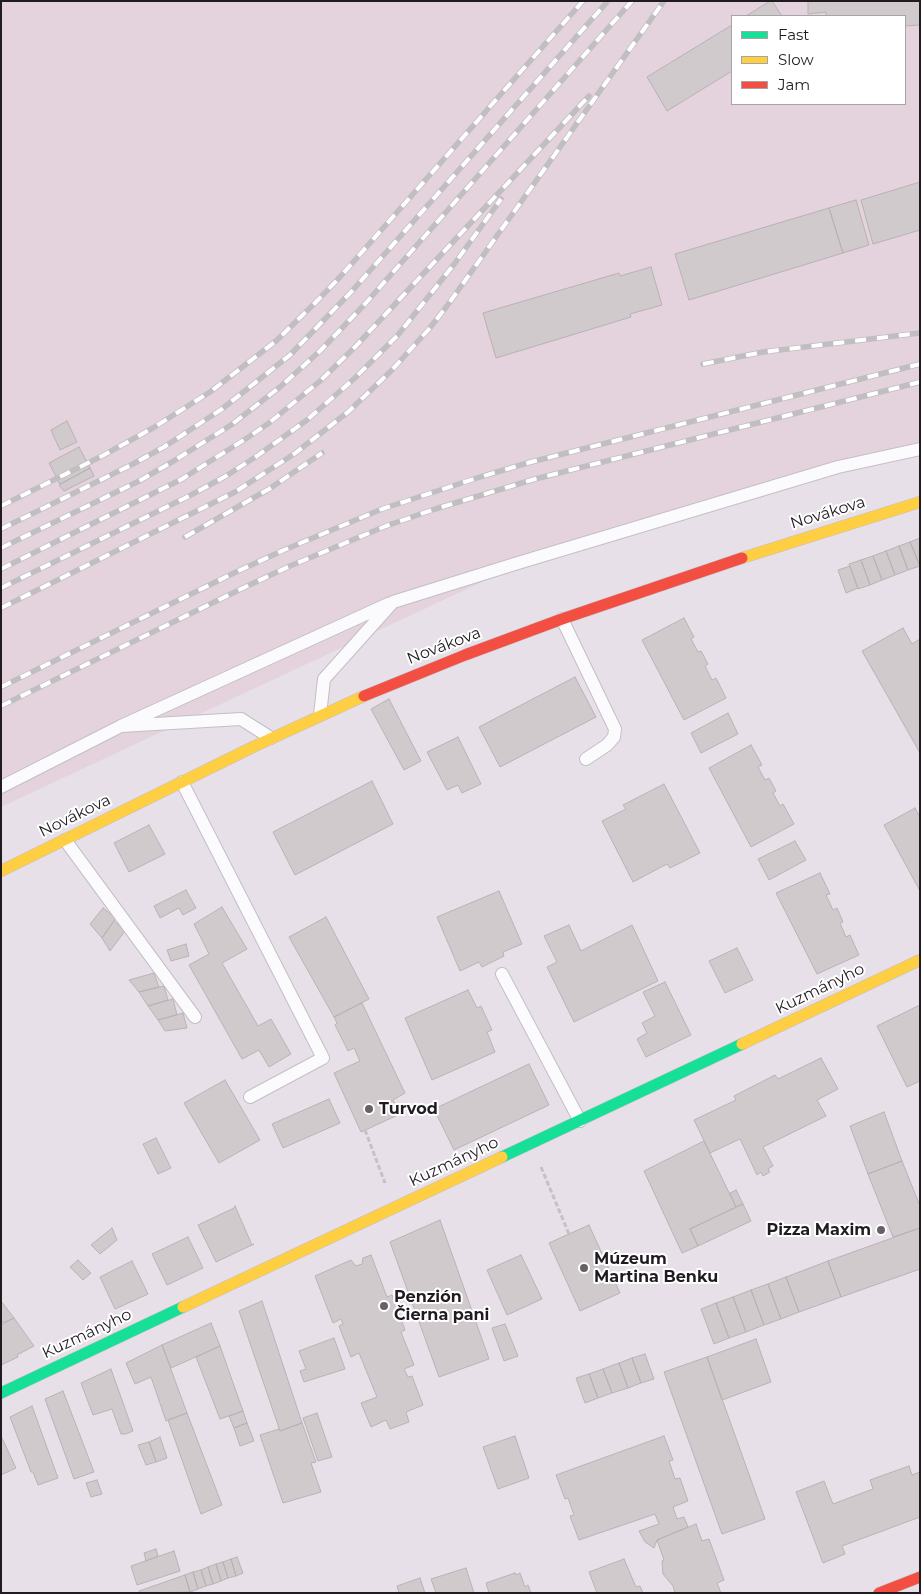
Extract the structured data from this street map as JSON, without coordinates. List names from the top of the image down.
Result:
{
  "streets": {
    "street": ["Novákova", "Kuzmányho"]
  },
  "places": [
    "Turvod",
    "Pizza Maxim",
    "Múzeum Martina Benku",
    "Penzión Čierna pani"
  ],
  "legend": ["Fast", "Slow", "Jam"]
}
